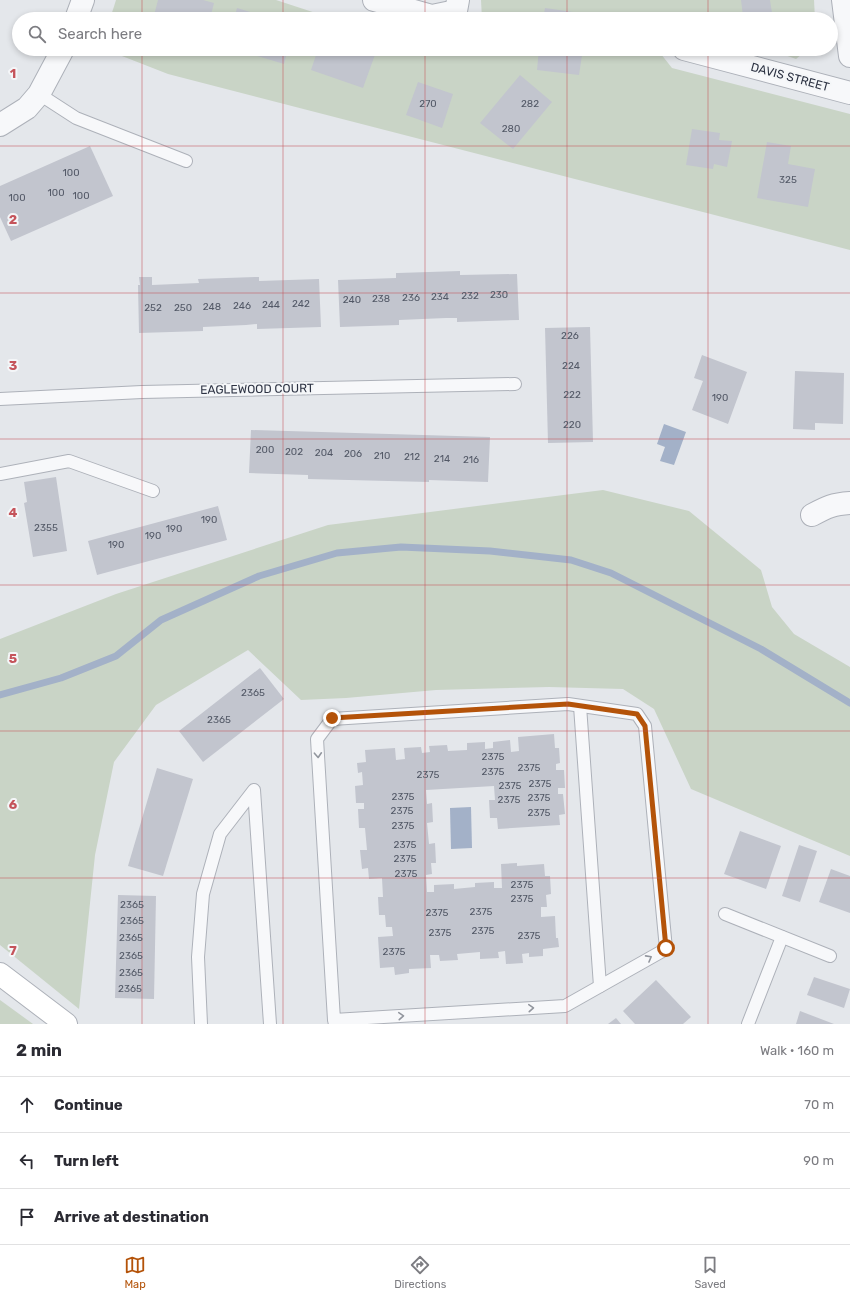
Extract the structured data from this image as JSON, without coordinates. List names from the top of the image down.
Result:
{
  "streets": {
    "street": ["DAVIS STREET"],
    "lane": ["EAGLEWOOD COURT"]
  },
  "house_numbers": [
    "270",
    "282",
    "280",
    "100",
    "325",
    "100",
    "100",
    "100",
    "230",
    "232",
    "234",
    "236",
    "238",
    "240",
    "242",
    "244",
    "246",
    "248",
    "252",
    "250",
    "226",
    "224",
    "222",
    "190",
    "220",
    "200",
    "202",
    "204",
    "206",
    "210",
    "212",
    "214",
    "216",
    "190",
    "2355",
    "190",
    "190",
    "190",
    "2365",
    "2365",
    "2375",
    "2375",
    "2375",
    "2375",
    "2375",
    "2375",
    "2375",
    "2375",
    "2375",
    "2375",
    "2375",
    "2375",
    "2375",
    "2375",
    "2375",
    "2375",
    "2375",
    "2365",
    "2375",
    "2375",
    "2365",
    "2375",
    "2375",
    "2375",
    "2365",
    "2375",
    "2365",
    "2365",
    "2365"
  ],
  "page": {
    "search": "Search here",
    "heading": ["2 min", "Walk · 160 m"],
    "list": [
      ["Continue", "70 m"],
      ["Turn left", "90 m"],
      "Arrive at destination"
    ],
    "nav": ["Map", "Directions", "Saved"]
  },
  "grid": {
    "rows": [
      "1",
      "2",
      "3",
      "4",
      "5",
      "6",
      "7"
    ]
  }
}
